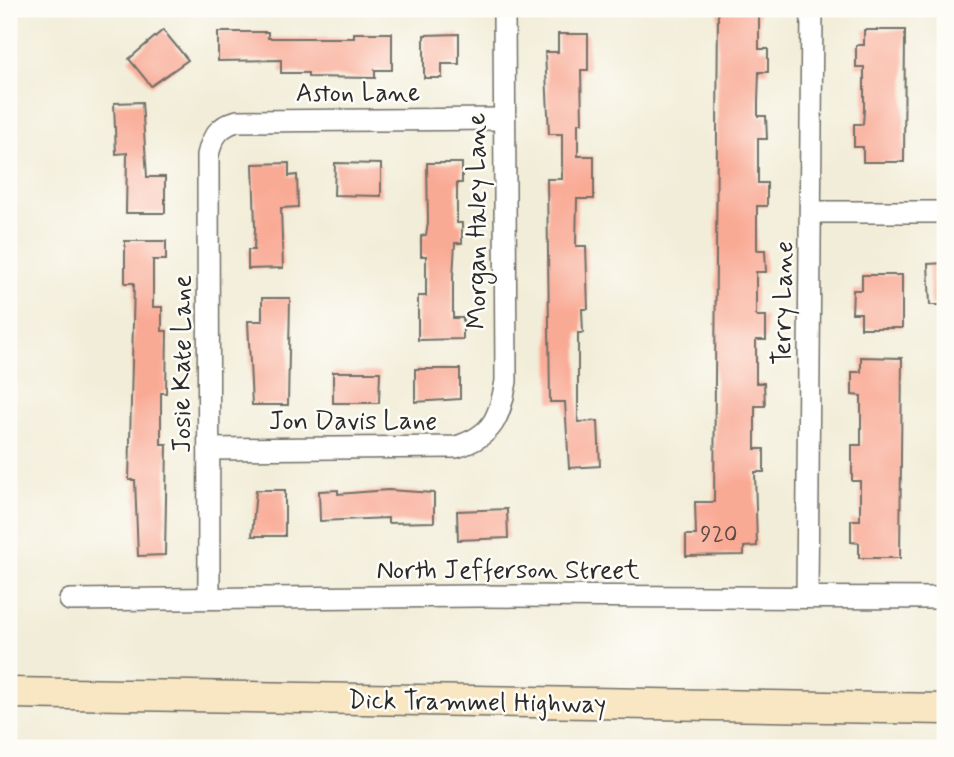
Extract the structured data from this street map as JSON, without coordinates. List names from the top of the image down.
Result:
{
  "streets": {
    "main road": ["Dick Trammel Highway"],
    "street": [
      "Aston Lane",
      "Morgan Haley Lane",
      "Terry Lane",
      "Josie Kate Lane",
      "Jon Davis Lane",
      "North Jefferson Street"
    ]
  },
  "crossings": [
    ["Aston Lane", "Morgan Haley Lane"],
    ["Aston Lane", "Josie Kate Lane"],
    ["Morgan Haley Lane", "Jon Davis Lane"],
    ["Terry Lane", "North Jefferson Street"],
    ["Josie Kate Lane", "Jon Davis Lane"],
    ["Josie Kate Lane", "North Jefferson Street"]
  ],
  "house_numbers": ["920"]
}
